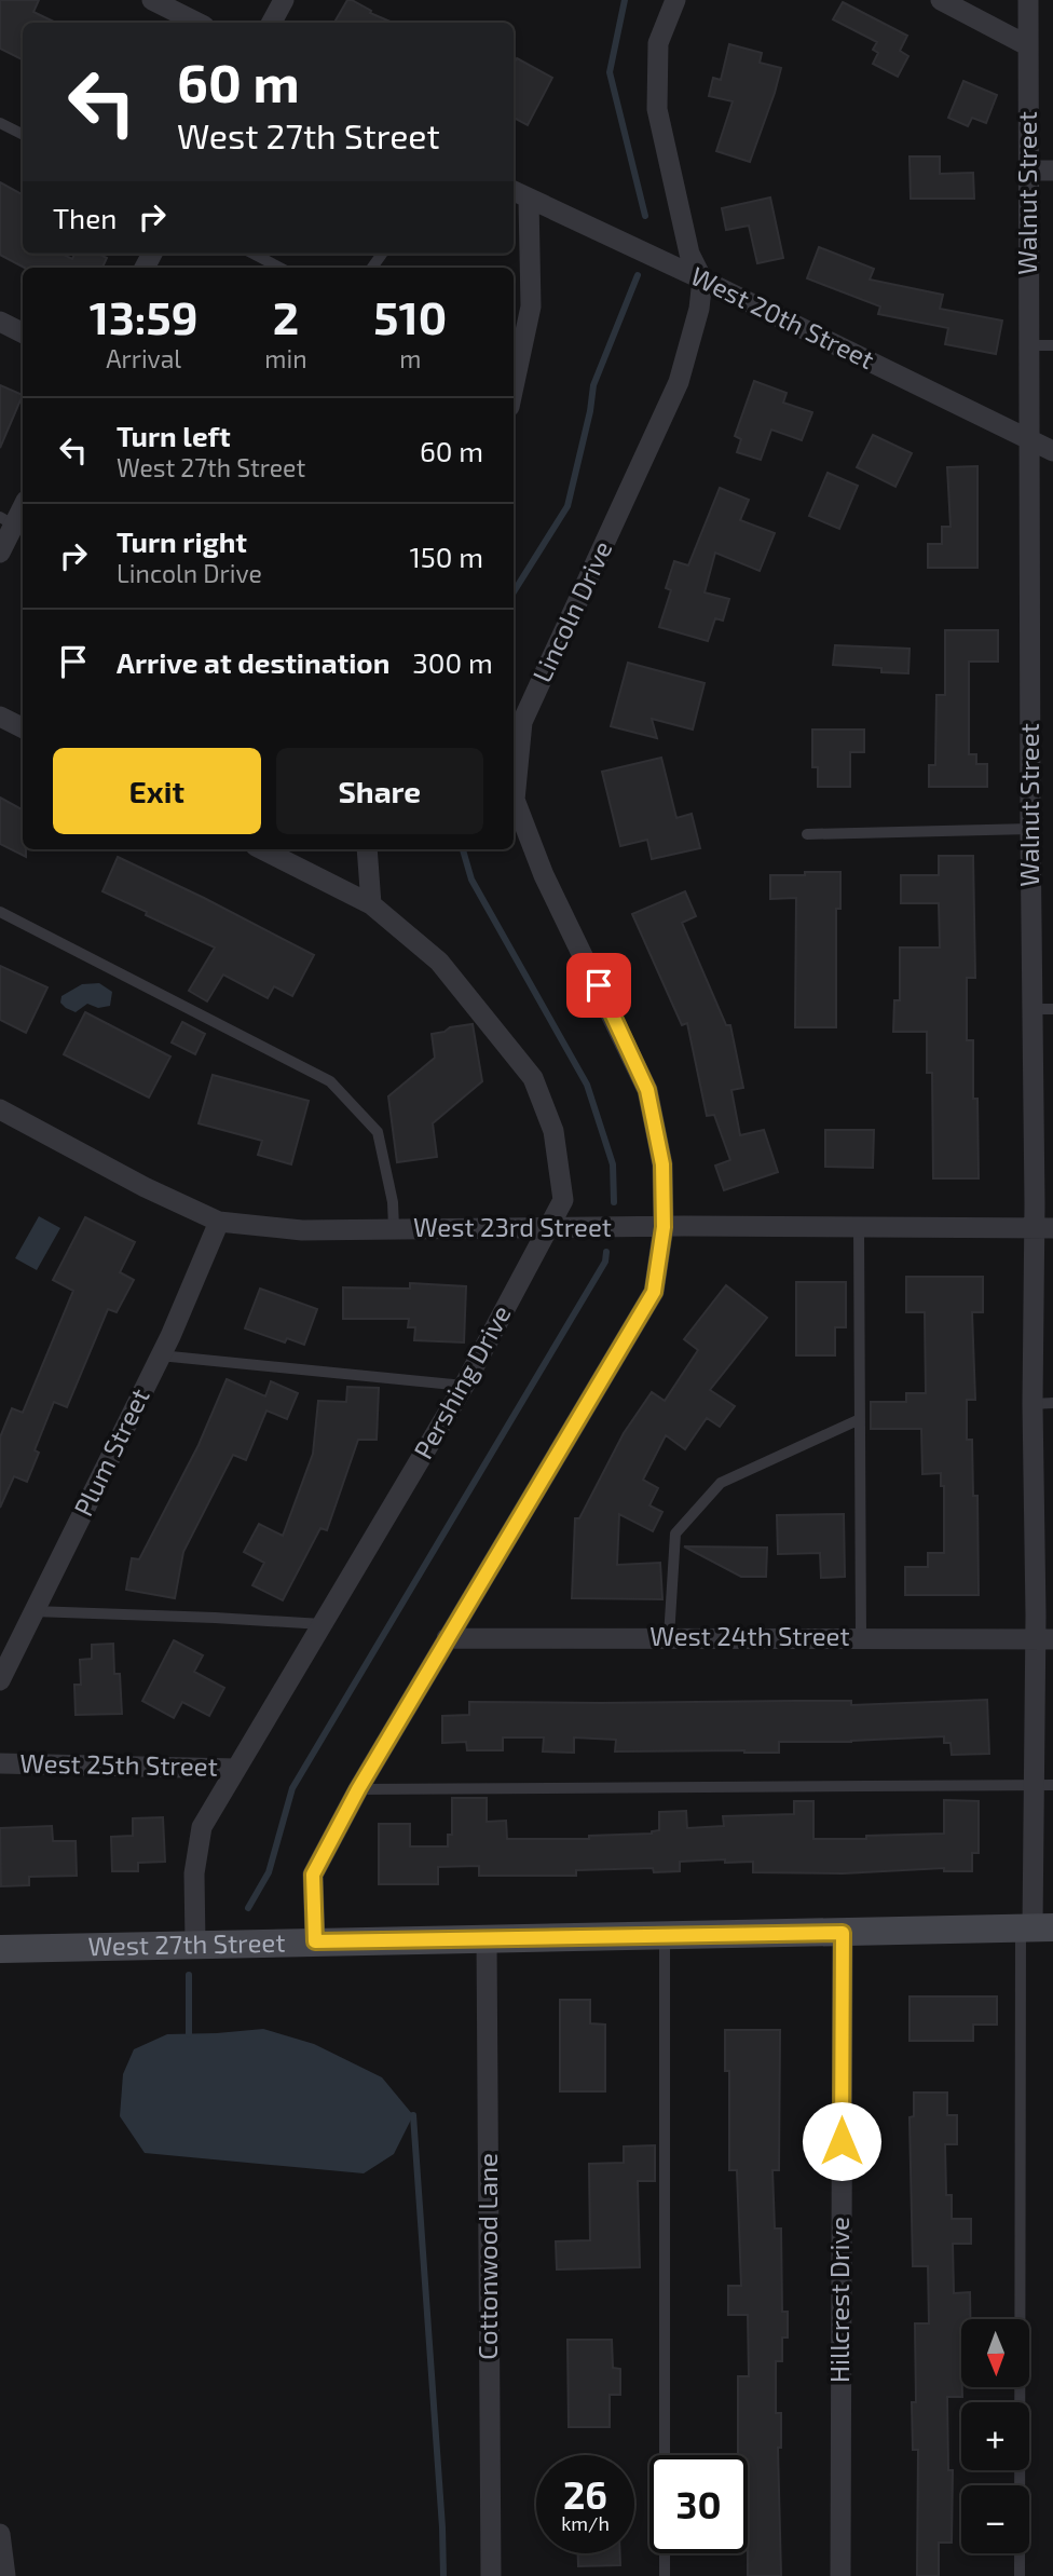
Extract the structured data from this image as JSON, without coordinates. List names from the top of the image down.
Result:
{
  "streets": {
    "main road": ["West 27th Street"],
    "street": [
      "Walnut Street",
      "West 20th Street",
      "Lincoln Drive",
      "West 23rd Street",
      "Pershing Drive",
      "Plum Street",
      "West 24th Street",
      "West 25th Street",
      "Cottonwood Lane",
      "Hillcrest Drive"
    ]
  },
  "crossings": [
    ["Walnut Street", "West 20th Street"],
    ["Walnut Street", "West 23rd Street"],
    ["Walnut Street", "West 24th Street"],
    ["Walnut Street", "West 27th Street"],
    ["West 20th Street", "Lincoln Drive"],
    ["Lincoln Drive", "West 23rd Street"],
    ["Lincoln Drive", "West 24th Street"],
    ["Lincoln Drive", "West 27th Street"],
    ["West 23rd Street", "Pershing Drive"],
    ["West 23rd Street", "Plum Street"],
    ["Pershing Drive", "West 25th Street"],
    ["Pershing Drive", "West 27th Street"],
    ["West 27th Street", "Cottonwood Lane"],
    ["West 27th Street", "Hillcrest Drive"]
  ],
  "north": "bottom",
  "page": {
    "turn": ["60 m", "West 27th Street"],
    "then": "Then",
    "eta": [
      "13:59",
      "Arrival",
      "2",
      "min",
      "510",
      "m"
    ],
    "list": [
      {
        "name": "Turn left",
        "note": "West 27th Street",
        "value": "60 m"
      },
      {
        "name": "Turn right",
        "note": "Lincoln Drive",
        "value": "150 m"
      },
      {
        "name": "Arrive at destination",
        "value": "300 m"
      }
    ],
    "buttons": ["Exit", "Share"],
    "map_buttons": ["+", "−"],
    "speed": "26 km/h",
    "limit": "30"
  }
}
